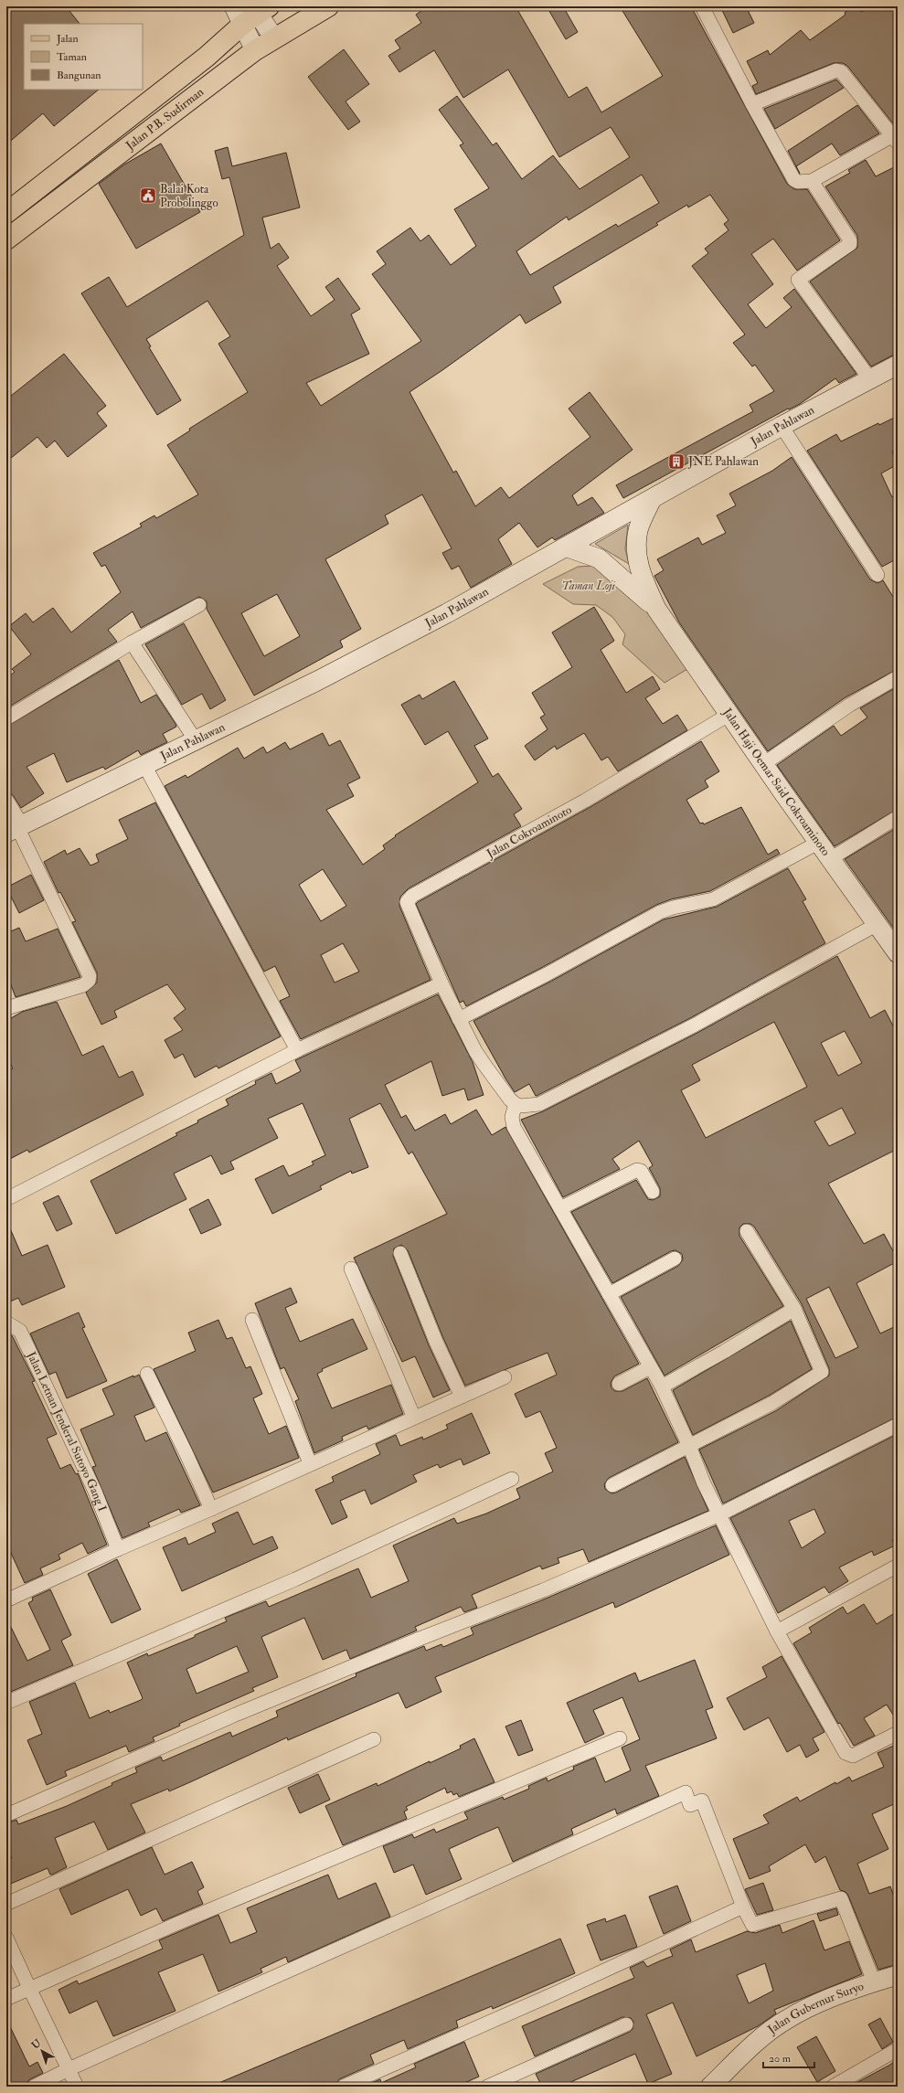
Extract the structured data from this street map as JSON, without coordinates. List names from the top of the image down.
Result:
{
  "streets": {
    "main road": [
      "Jalan P.B. Sudirman",
      "Jalan Pahlawan",
      "Jalan Haji Oemar Said Cokroaminoto",
      "Jalan Gubernur Suryo"
    ],
    "street": ["Jalan Cokroaminoto", "Jalan Letnan Jenderal Sutoyo Gang I"]
  },
  "crossings": [
    ["Jalan Haji Oemar Said Cokroaminoto", "Jalan Cokroaminoto"]
  ],
  "parks": ["Taman Loji"],
  "places": {
    "public building": ["Balai Kota Probolinggo"],
    "building": ["JNE Pahlawan"]
  },
  "legend": ["Jalan", "Taman", "Bangunan"],
  "scale_bar": "20 m",
  "north": "top left"
}
